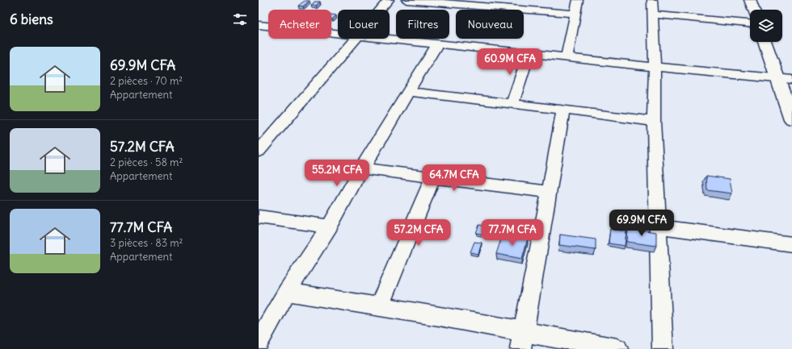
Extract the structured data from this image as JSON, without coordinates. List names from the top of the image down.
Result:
{
  "page": {
    "heading": "6 biens",
    "chip": [
      "Acheter",
      "Louer",
      "Filtres",
      "Nouveau"
    ],
    "list": [
      {
        "name": "69.9M CFA",
        "note": "2 pièces · 70 m² · Appartement"
      },
      {
        "name": "57.2M CFA",
        "note": "2 pièces · 58 m² · Appartement"
      },
      {
        "name": "77.7M CFA",
        "note": "3 pièces · 83 m² · Appartement"
      }
    ],
    "price": [
      "60.9M CFA",
      "55.2M CFA",
      "64.7M CFA",
      "69.9M CFA",
      "57.2M CFA",
      "77.7M CFA"
    ]
  }
}
